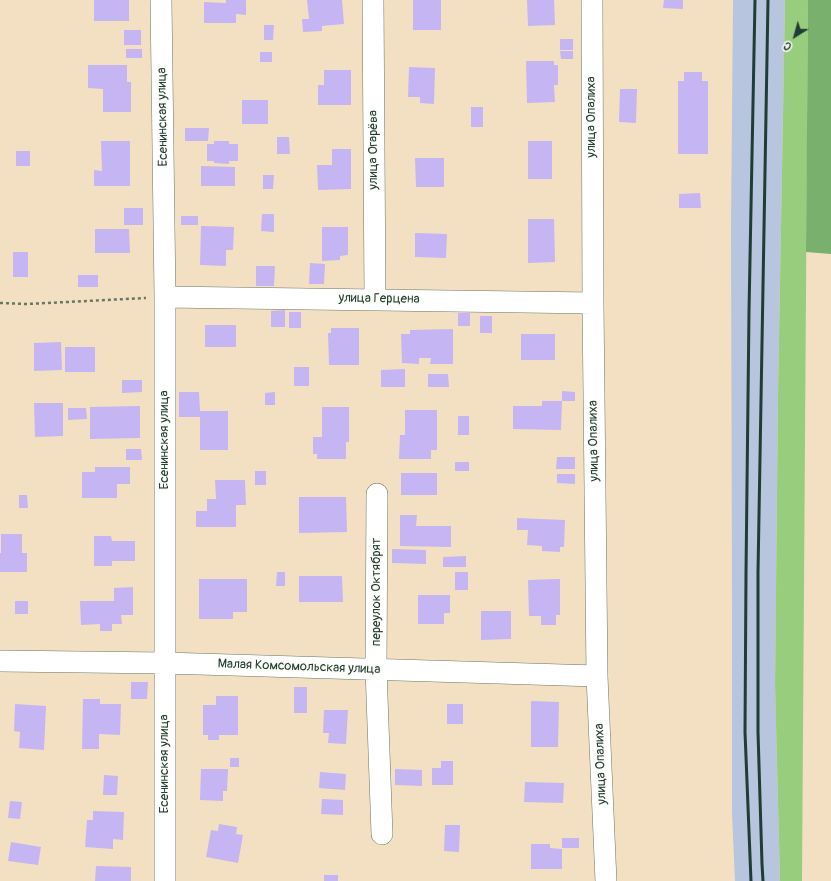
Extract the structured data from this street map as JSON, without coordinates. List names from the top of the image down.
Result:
{
  "streets": {
    "street": [
      "Есенинская улица",
      "улица Опалиха",
      "улица Огарёва",
      "улица Герцена",
      "переулок Октябрят",
      "Малая Комсомольская улица"
    ]
  },
  "crossings": [
    ["Есенинская улица", "улица Герцена"],
    ["Есенинская улица", "Малая Комсомольская улица"],
    ["улица Опалиха", "улица Герцена"],
    ["улица Опалиха", "Малая Комсомольская улица"],
    ["улица Огарёва", "улица Герцена"],
    ["переулок Октябрят", "Малая Комсомольская улица"]
  ],
  "north": "bottom left"
}
